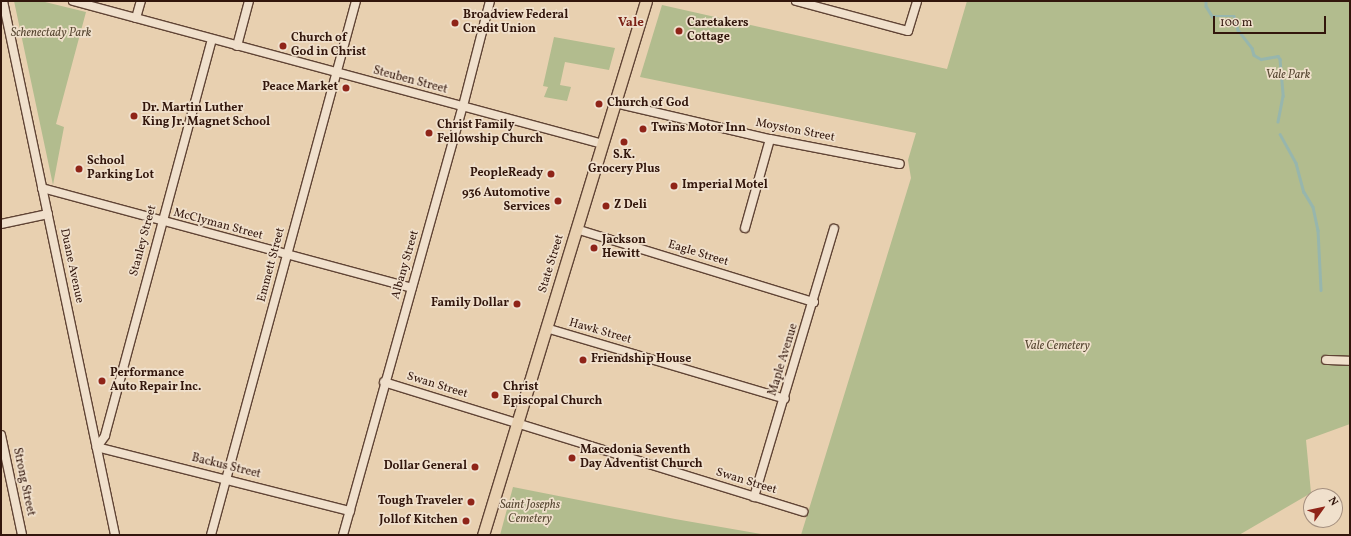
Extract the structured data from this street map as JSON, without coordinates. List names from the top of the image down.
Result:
{
  "streets": {
    "main road": ["State Street"],
    "street": [
      "Steuben Street",
      "Moyston Street",
      "McClyman Street",
      "Stanley Street",
      "Eagle Street",
      "Emmett Street",
      "Albany Street",
      "Duane Avenue",
      "Hawk Street",
      "Maple Avenue",
      "Swan Street",
      "Backus Street",
      "Strong Street"
    ]
  },
  "crossings": [
    ["Steuben Street", "Stanley Street"],
    ["Steuben Street", "State Street"],
    ["Steuben Street", "Emmett Street"],
    ["Steuben Street", "Albany Street"],
    ["Moyston Street", "State Street"],
    ["McClyman Street", "Stanley Street"],
    ["McClyman Street", "Emmett Street"],
    ["McClyman Street", "Albany Street"],
    ["McClyman Street", "Duane Avenue"],
    ["Stanley Street", "Duane Avenue"],
    ["Stanley Street", "Backus Street"],
    ["Eagle Street", "State Street"],
    ["Eagle Street", "Maple Avenue"],
    ["State Street", "Hawk Street"],
    ["State Street", "Swan Street"],
    ["Emmett Street", "Backus Street"],
    ["Albany Street", "Swan Street"],
    ["Albany Street", "Backus Street"],
    ["Duane Avenue", "Backus Street"],
    ["Hawk Street", "Maple Avenue"],
    ["Maple Avenue", "Swan Street"]
  ],
  "districts": ["Vale"],
  "parks": [
    "Schenectady Park",
    "Vale Park",
    "Vale Cemetery",
    "Saint Josephs Cemetery"
  ],
  "places": [
    "Broadview Federal Credit Union",
    "Caretakers Cottage",
    "Church of God in Christ",
    "Peace Market",
    "Church of God",
    "Dr. Martin Luther King Jr. Magnet School",
    "Twins Motor Inn",
    "Christ Family Fellowship Church",
    "S.K. Grocery Plus",
    "School Parking Lot",
    "PeopleReady",
    "Imperial Motel",
    "936 Automotive Services",
    "Z Deli",
    "Jackson Hewitt",
    "Family Dollar",
    "Friendship House",
    "Performance Auto Repair Inc.",
    "Christ Episcopal Church",
    "Macedonia Seventh Day Adventist Church",
    "Dollar General",
    "Tough Traveler",
    "Jollof Kitchen"
  ],
  "scale_bar": "100 m",
  "north": "top right"
}
